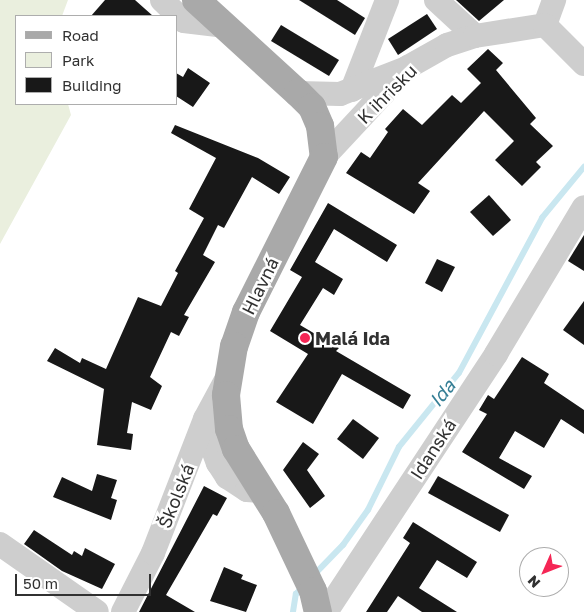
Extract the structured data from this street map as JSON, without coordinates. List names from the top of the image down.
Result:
{
  "streets": {
    "main road": ["Hlavná"],
    "street": ["K ihrisku", "Idanská", "Školská"]
  },
  "crossings": [
    ["K ihrisku", "Hlavná"],
    ["Hlavná", "Idanská"],
    ["Hlavná", "Školská"]
  ],
  "water": ["Ida"],
  "places": ["Malá Ida"],
  "legend": ["Road", "Park", "Building"],
  "scale_bar": "50 m",
  "north": "bottom left"
}
